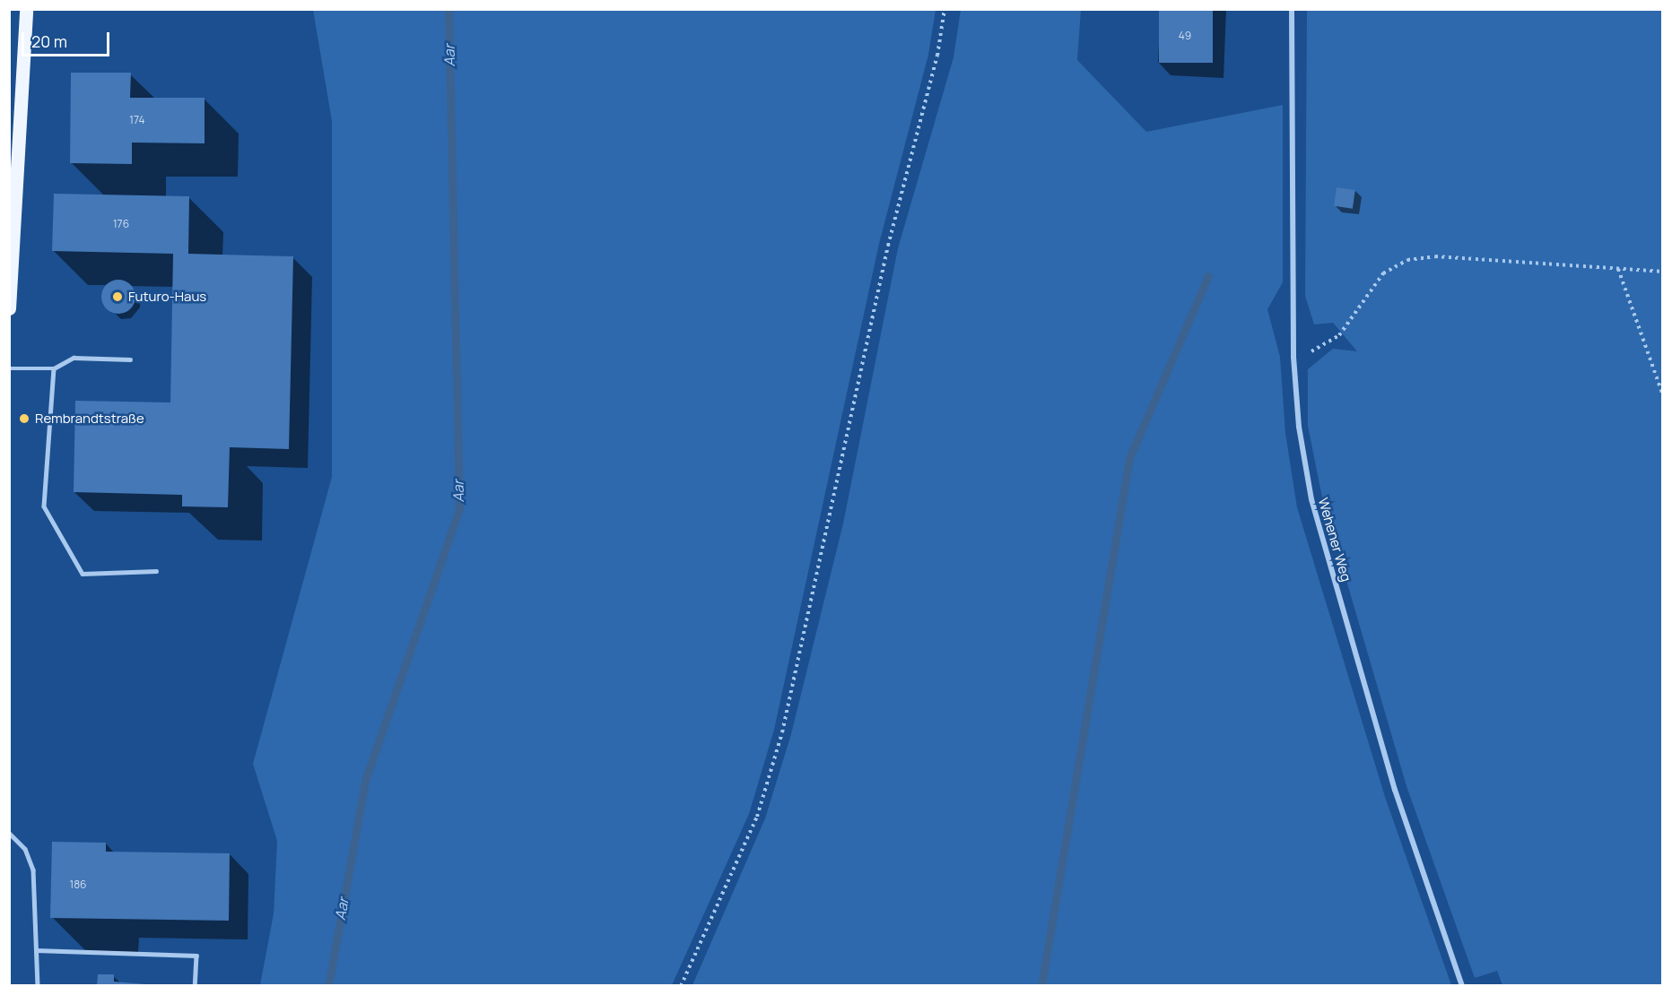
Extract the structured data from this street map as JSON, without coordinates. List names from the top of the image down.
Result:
{
  "streets": {
    "street": ["Wehener Weg"]
  },
  "water": ["Aar"],
  "places": ["Futuro-Haus", "Rembrandtstraße"],
  "house_numbers": [
    "49",
    "174",
    "176",
    "186"
  ],
  "scale_bar": "20 m"
}
